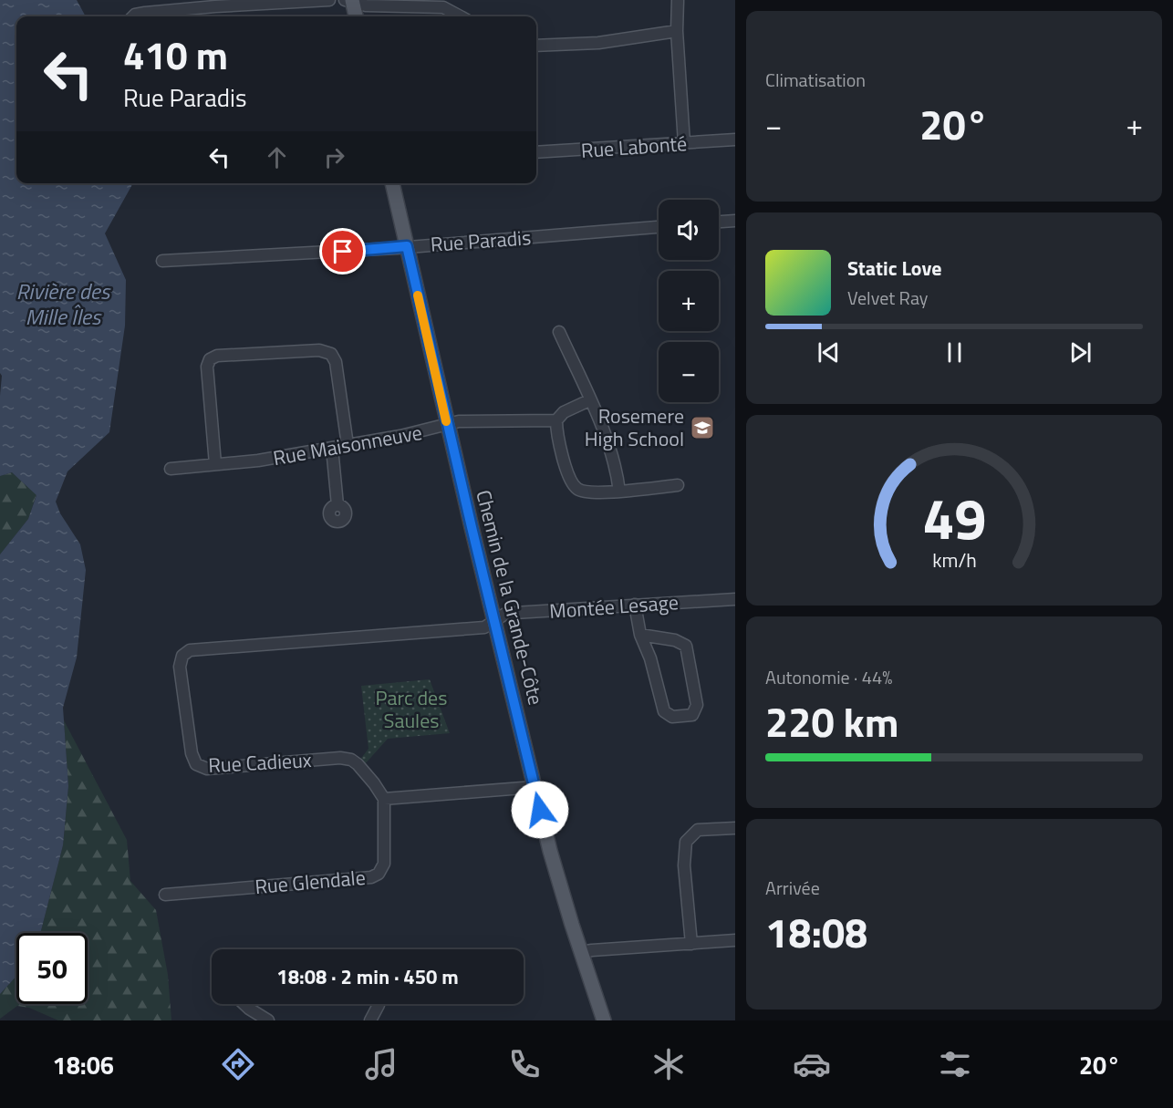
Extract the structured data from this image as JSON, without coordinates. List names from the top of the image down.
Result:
{
  "streets": {
    "main road": ["Chemin de la Grande-Côte"],
    "street": [
      "Rue Labonté",
      "Rue Paradis",
      "Rue Maisonneuve",
      "Montée Lesage",
      "Rue Cadieux",
      "Rue Glendale"
    ]
  },
  "crossings": [
    ["Rue Paradis", "Chemin de la Grande-Côte"],
    ["Rue Maisonneuve", "Chemin de la Grande-Côte"],
    ["Chemin de la Grande-Côte", "Montée Lesage"],
    ["Chemin de la Grande-Côte", "Rue Cadieux"],
    ["Montée Lesage", "Rue Cadieux"],
    ["Rue Cadieux", "Rue Glendale"]
  ],
  "water": ["Rivière des Mille Îles"],
  "parks": ["Parc des Saules"],
  "places": {
    "school or university": ["Rosemere High School"]
  },
  "page": {
    "tile": [
      "Climatisation",
      ["Autonomie · 44%", "220 km"],
      ["Arrivée", "18:08"]
    ],
    "turn": ["410 m", "Rue Paradis"],
    "heat": ["−", "20°", "+"],
    "map_buttons": ["+", "−"],
    "song": ["Static Love", "Velvet Ray"],
    "limit": "50",
    "trip": "18:08 · 2 min · 450 m",
    "tabs": ["18:06", "20°"],
    "gauge": ["49", "km/h"]
  }
}
